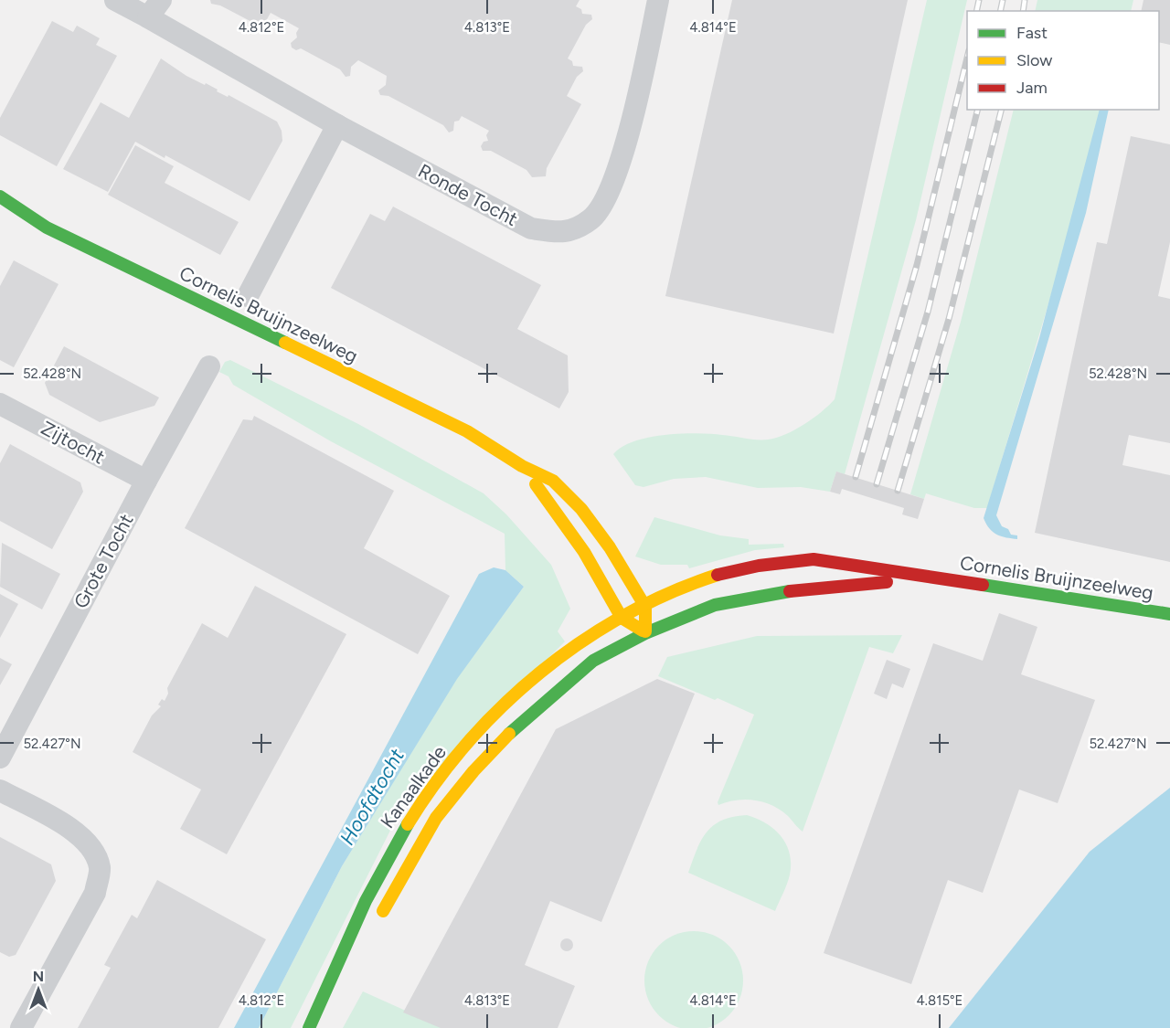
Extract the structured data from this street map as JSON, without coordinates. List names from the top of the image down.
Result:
{
  "streets": {
    "main road": ["Cornelis Bruijnzeelweg", "Kanaalkade"],
    "street": ["Ronde Tocht", "Zijtocht", "Grote Tocht"]
  },
  "crossings": [
    ["Cornelis Bruijnzeelweg", "Kanaalkade"],
    ["Zijtocht", "Grote Tocht"]
  ],
  "water": ["Hoofdtocht"],
  "legend": ["Fast", "Slow", "Jam"],
  "north": "top",
  "coordinates": [
    "4.812°E",
    "4.813°E",
    "4.814°E",
    "52.428°N",
    "52.427°N",
    "4.815°E"
  ]
}
